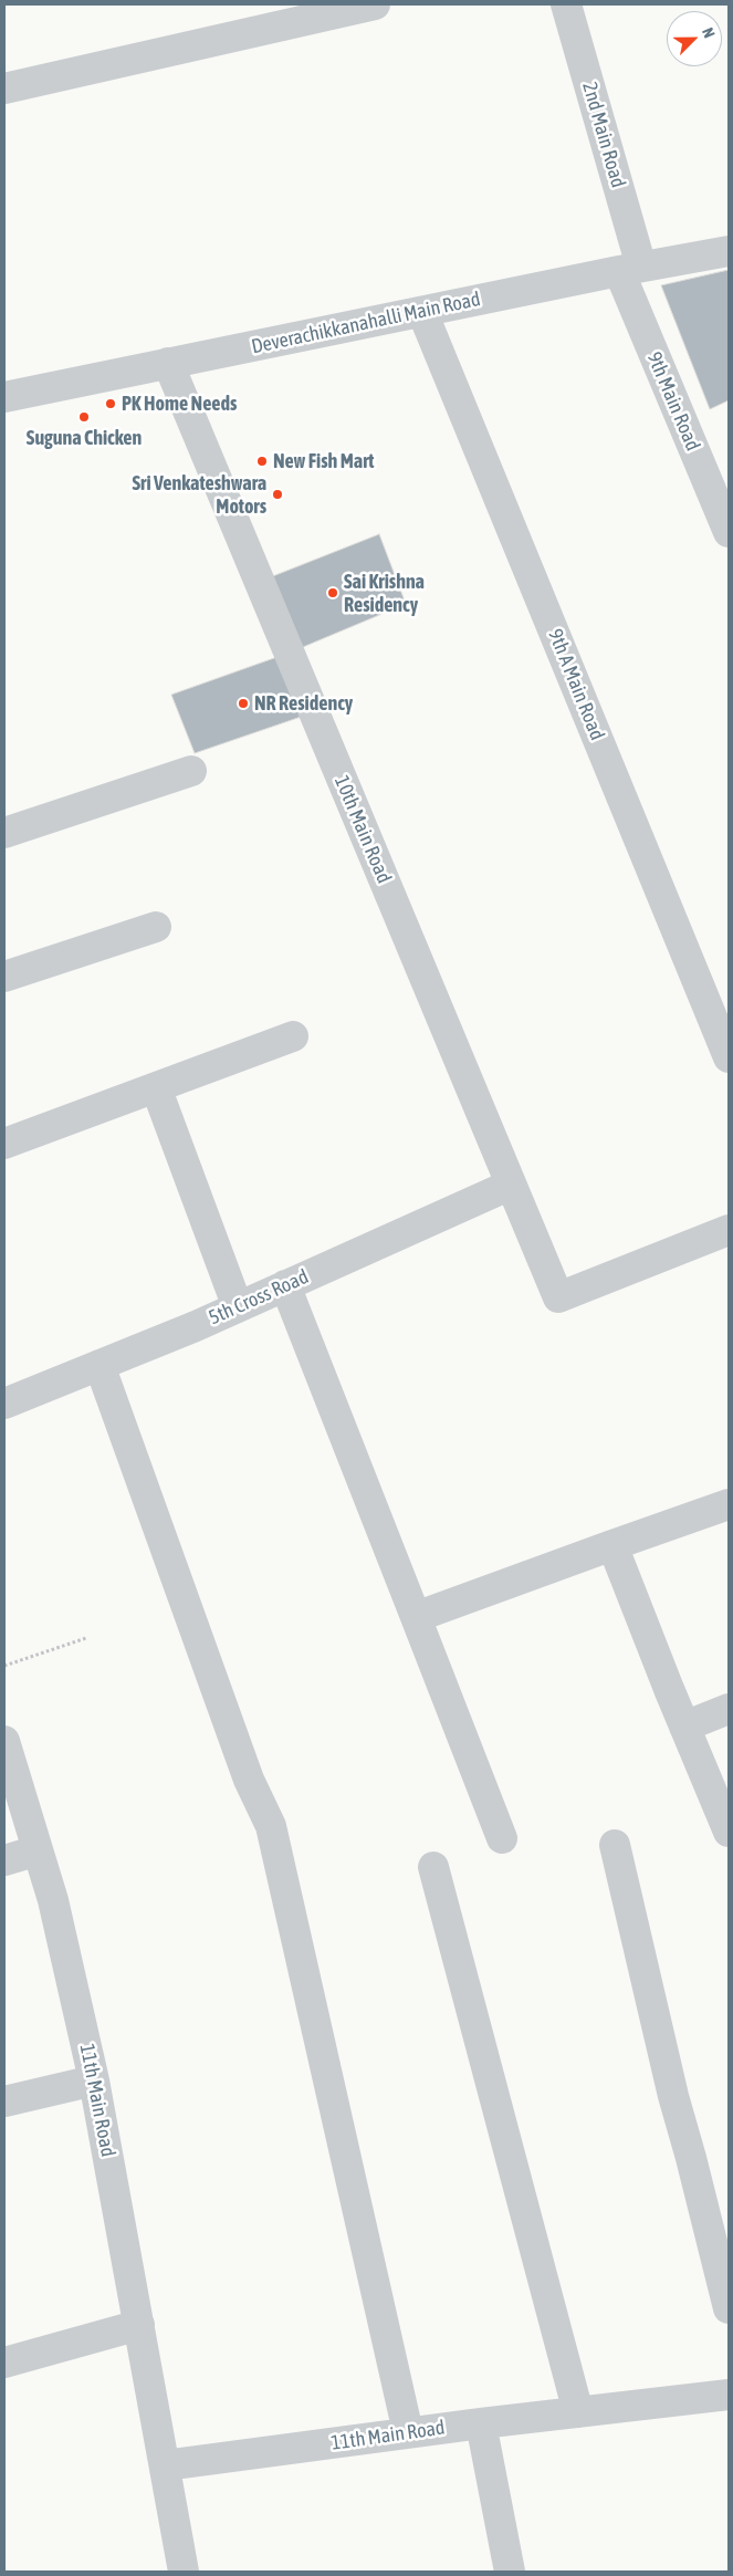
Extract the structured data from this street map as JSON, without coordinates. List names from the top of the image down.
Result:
{
  "streets": {
    "street": [
      "2nd Main Road",
      "Deverachikkanahalli Main Road",
      "9th Main Road",
      "9th A Main Road",
      "10th Main Road",
      "5th Cross Road",
      "11th Main Road"
    ]
  },
  "crossings": [
    ["2nd Main Road", "Deverachikkanahalli Main Road"],
    ["2nd Main Road", "9th Main Road"],
    ["Deverachikkanahalli Main Road", "9th Main Road"],
    ["Deverachikkanahalli Main Road", "9th A Main Road"],
    ["Deverachikkanahalli Main Road", "10th Main Road"],
    ["10th Main Road", "5th Cross Road"]
  ],
  "places": [
    "PK Home Needs",
    "Suguna Chicken",
    "New Fish Mart",
    "Sri Venkateshwara Motors",
    "Sai Krishna Residency",
    "NR Residency"
  ],
  "north": "top right"
}
